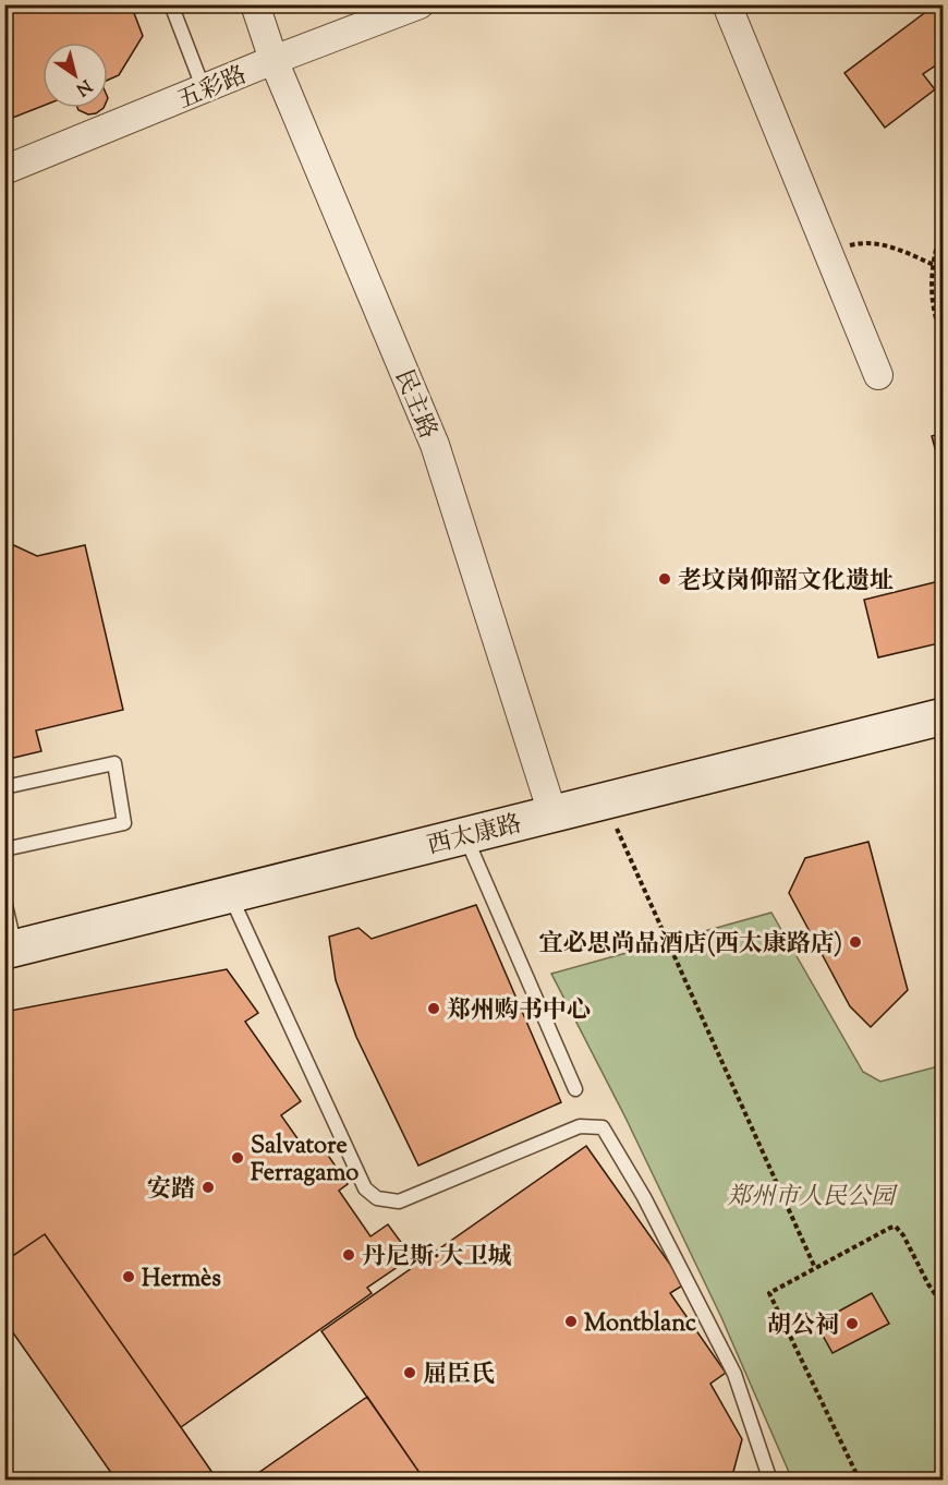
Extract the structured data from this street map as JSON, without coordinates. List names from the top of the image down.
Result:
{
  "streets": {
    "street": ["五彩路", "民主路", "西太康路"]
  },
  "crossings": [
    ["五彩路", "民主路"],
    ["民主路", "西太康路"]
  ],
  "parks": ["郑州市人民公园"],
  "places": [
    "老坟岗仰韶文化遗址",
    "宜必思尚品酒店(西太康路店)",
    "郑州购书中心",
    "Salvatore Ferragamo",
    "安踏",
    "丹尼斯·大卫城",
    "Hermès",
    "Montblanc",
    "胡公祠",
    "屈臣氏"
  ],
  "north": "bottom right"
}
